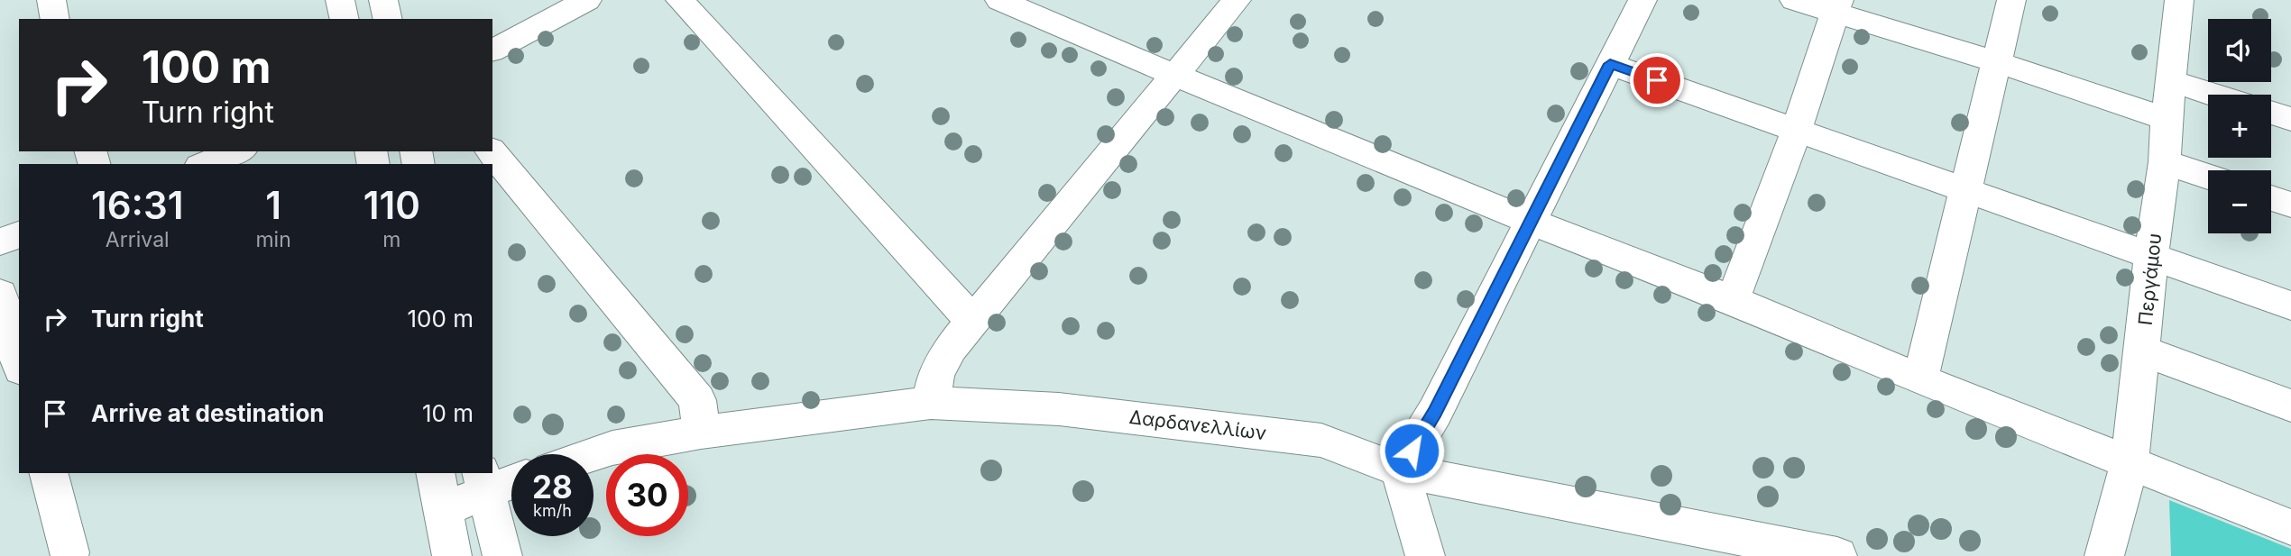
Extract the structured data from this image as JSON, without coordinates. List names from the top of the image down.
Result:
{
  "streets": {
    "street": ["Περγάμου", "Δαρδανελλίων"]
  },
  "page": {
    "map_buttons": ["+", "−"],
    "turn": ["100 m", "Turn right"],
    "eta": [
      "16:31",
      "Arrival",
      "1",
      "min",
      "110",
      "m"
    ],
    "list": [
      {
        "name": "Turn right",
        "value": "100 m"
      },
      {
        "name": "Arrive at destination",
        "value": "10 m"
      }
    ],
    "speed": "28 km/h",
    "limit": "30"
  }
}
